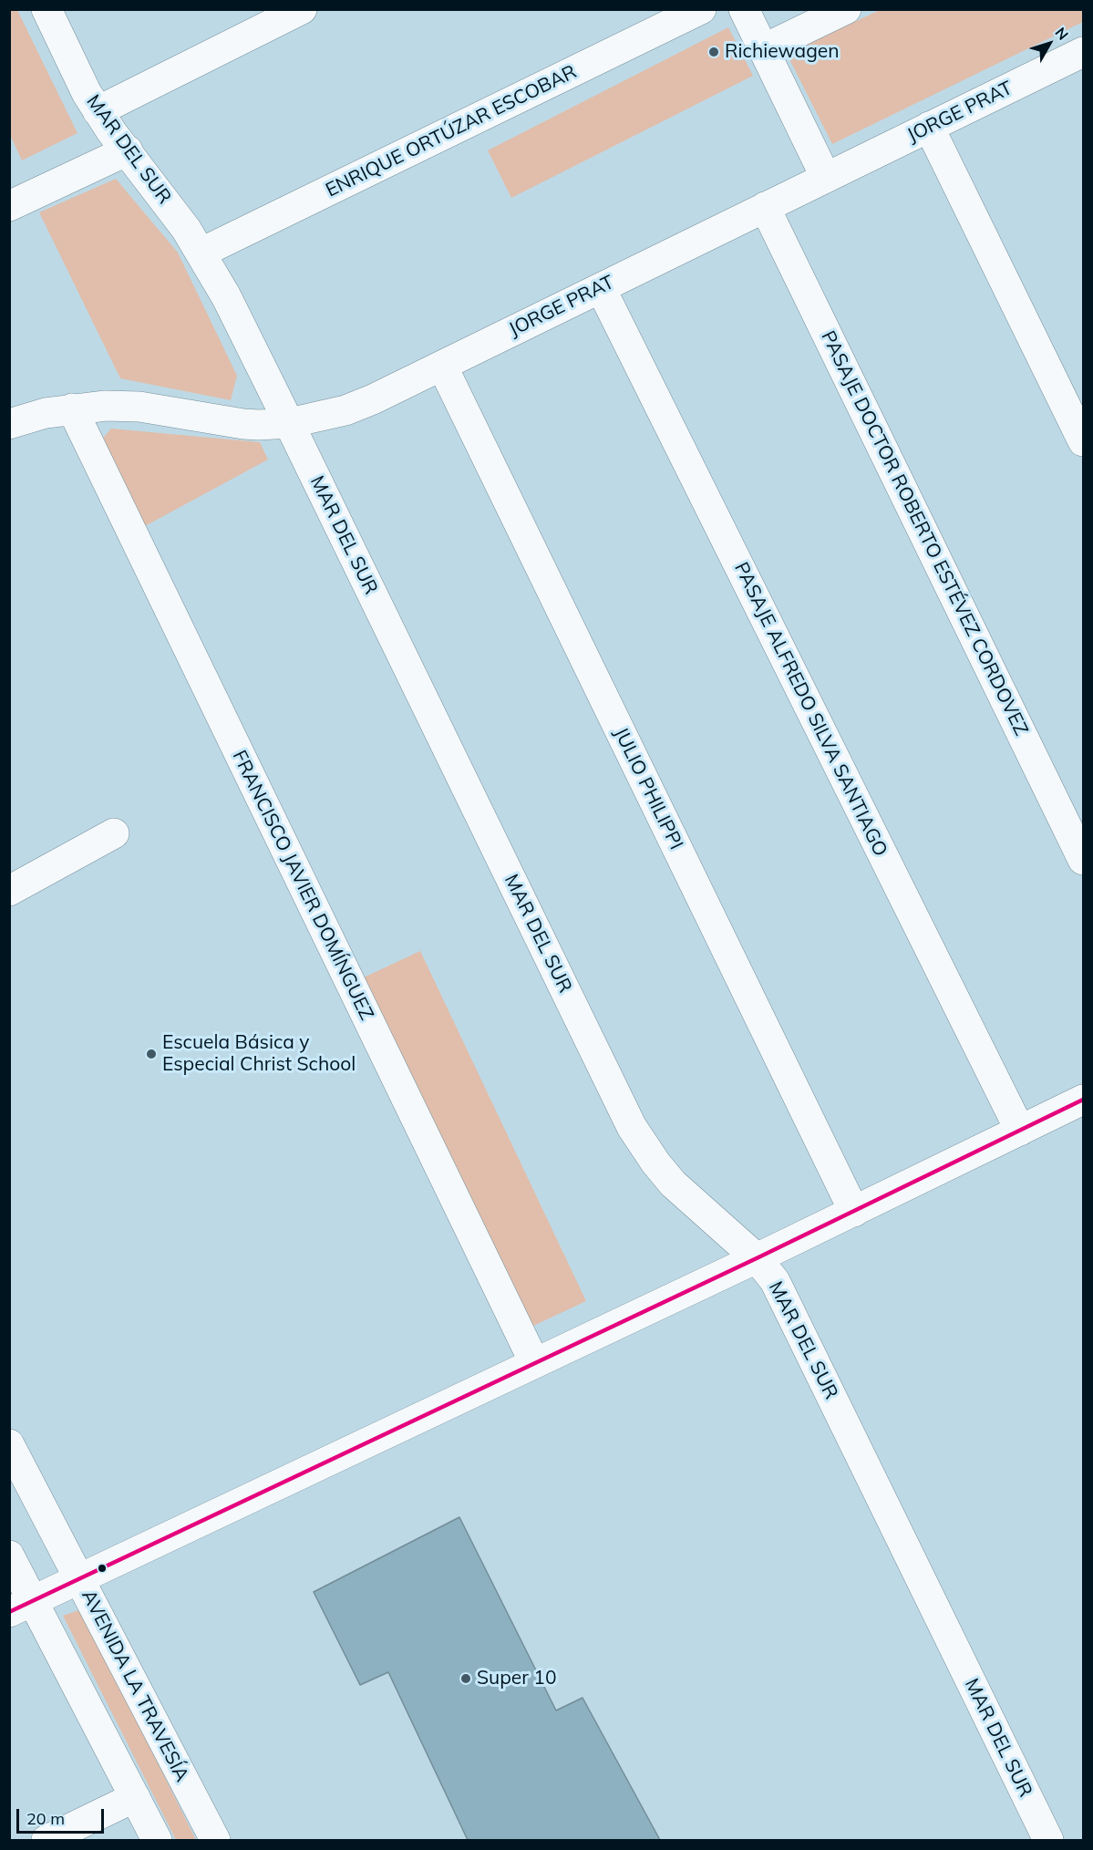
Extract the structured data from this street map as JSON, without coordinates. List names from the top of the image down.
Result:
{
  "streets": {
    "street": [
      "JORGE PRAT",
      "ENRIQUE ORTÚZAR ESCOBAR",
      "MAR DEL SUR",
      "PASAJE DOCTOR ROBERTO ESTÉVEZ CORDOVEZ",
      "PASAJE ALFREDO SILVA SANTIAGO",
      "JULIO PHILIPPI",
      "FRANCISCO JAVIER DOMÍNGUEZ",
      "AVENIDA LA TRAVESÍA"
    ]
  },
  "crossings": [
    ["JORGE PRAT", "MAR DEL SUR"],
    ["JORGE PRAT", "PASAJE DOCTOR ROBERTO ESTÉVEZ CORDOVEZ"],
    ["JORGE PRAT", "PASAJE ALFREDO SILVA SANTIAGO"],
    ["JORGE PRAT", "JULIO PHILIPPI"],
    ["JORGE PRAT", "FRANCISCO JAVIER DOMÍNGUEZ"],
    ["ENRIQUE ORTÚZAR ESCOBAR", "MAR DEL SUR"]
  ],
  "places": ["Richiewagen", "Escuela Básica y Especial Christ School", "Super 10"],
  "scale_bar": "20 m",
  "north": "top right"
}
